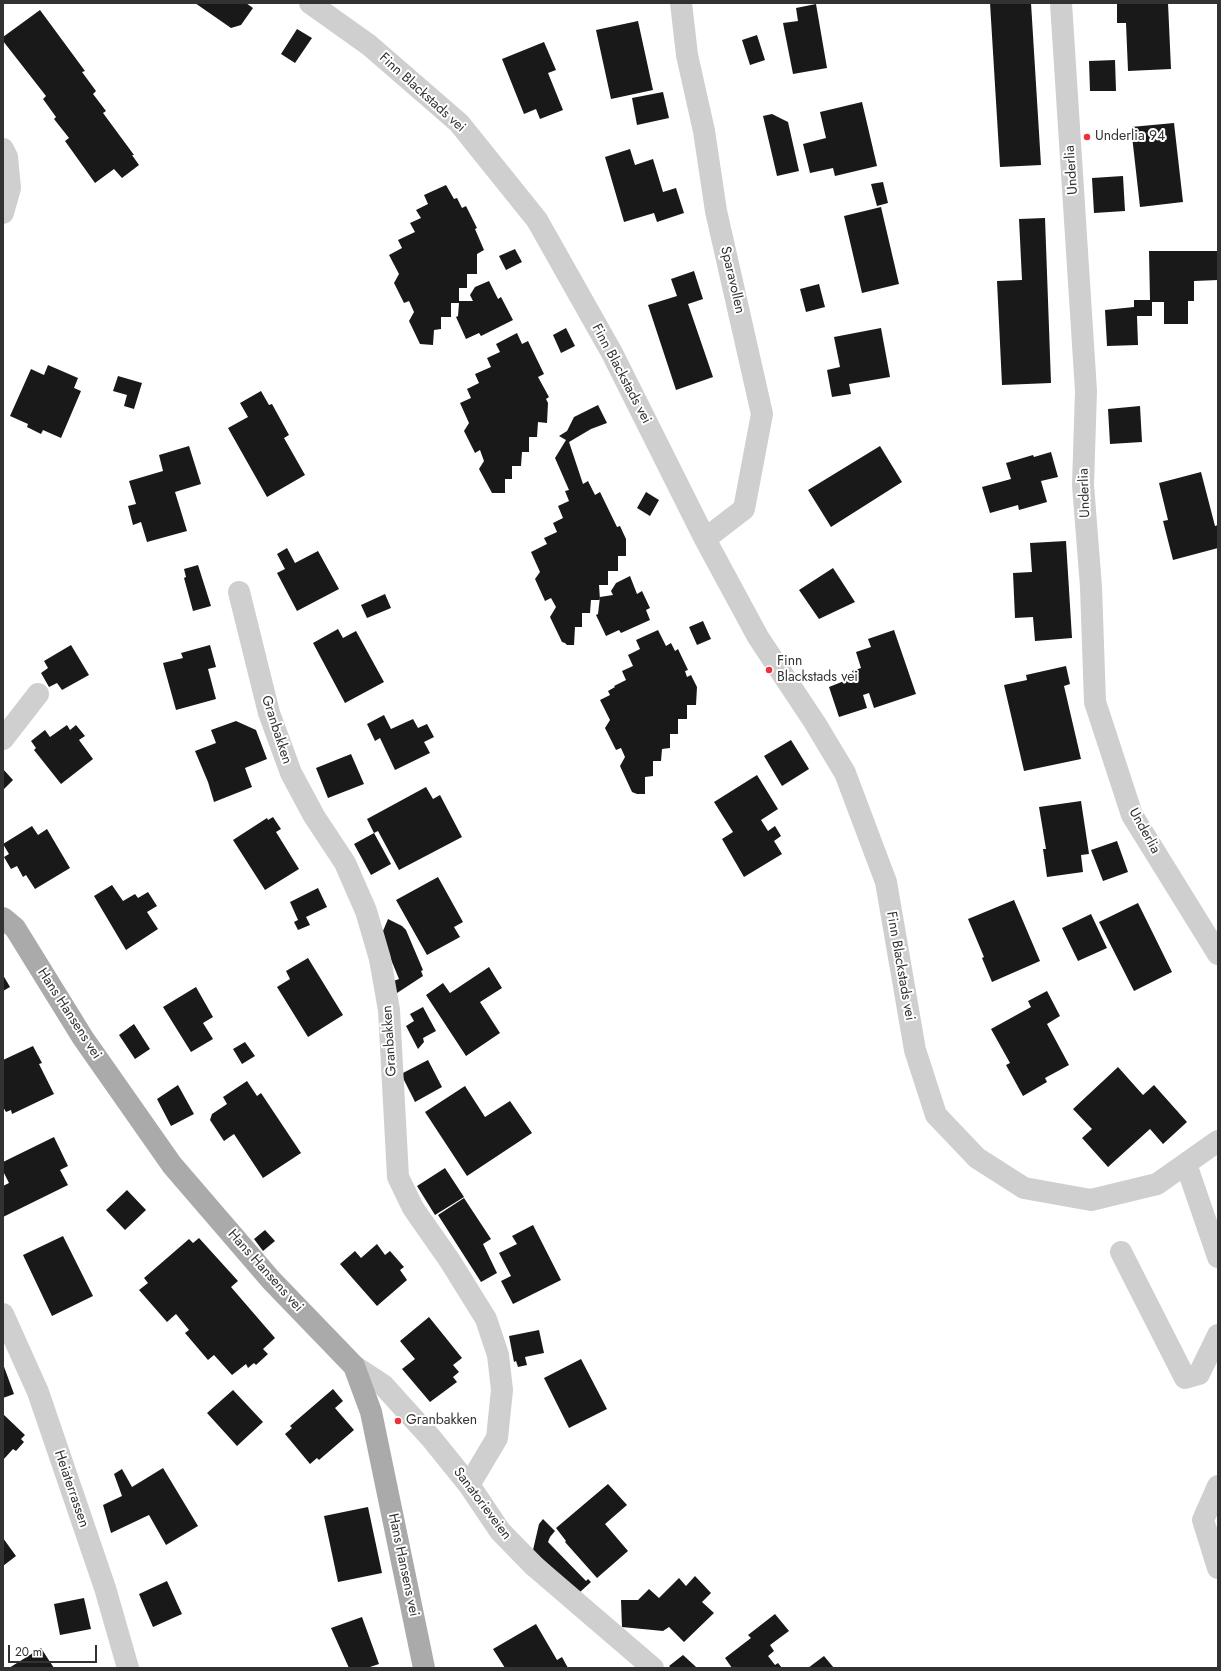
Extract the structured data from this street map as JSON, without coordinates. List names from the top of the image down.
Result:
{
  "streets": {
    "main road": ["Hans Hansens vei"],
    "street": [
      "Finn Blackstads vei",
      "Underlia",
      "Sparavollen",
      "Granbakken",
      "Heiaterrassen",
      "Sanatorieveien"
    ]
  },
  "crossings": [
    ["Finn Blackstads vei", "Sparavollen"],
    ["Granbakken", "Sanatorieveien"],
    ["Hans Hansens vei", "Sanatorieveien"]
  ],
  "places": ["Underlia 94", "Finn Blackstads vei", "Granbakken"],
  "scale_bar": "20 m"
}
